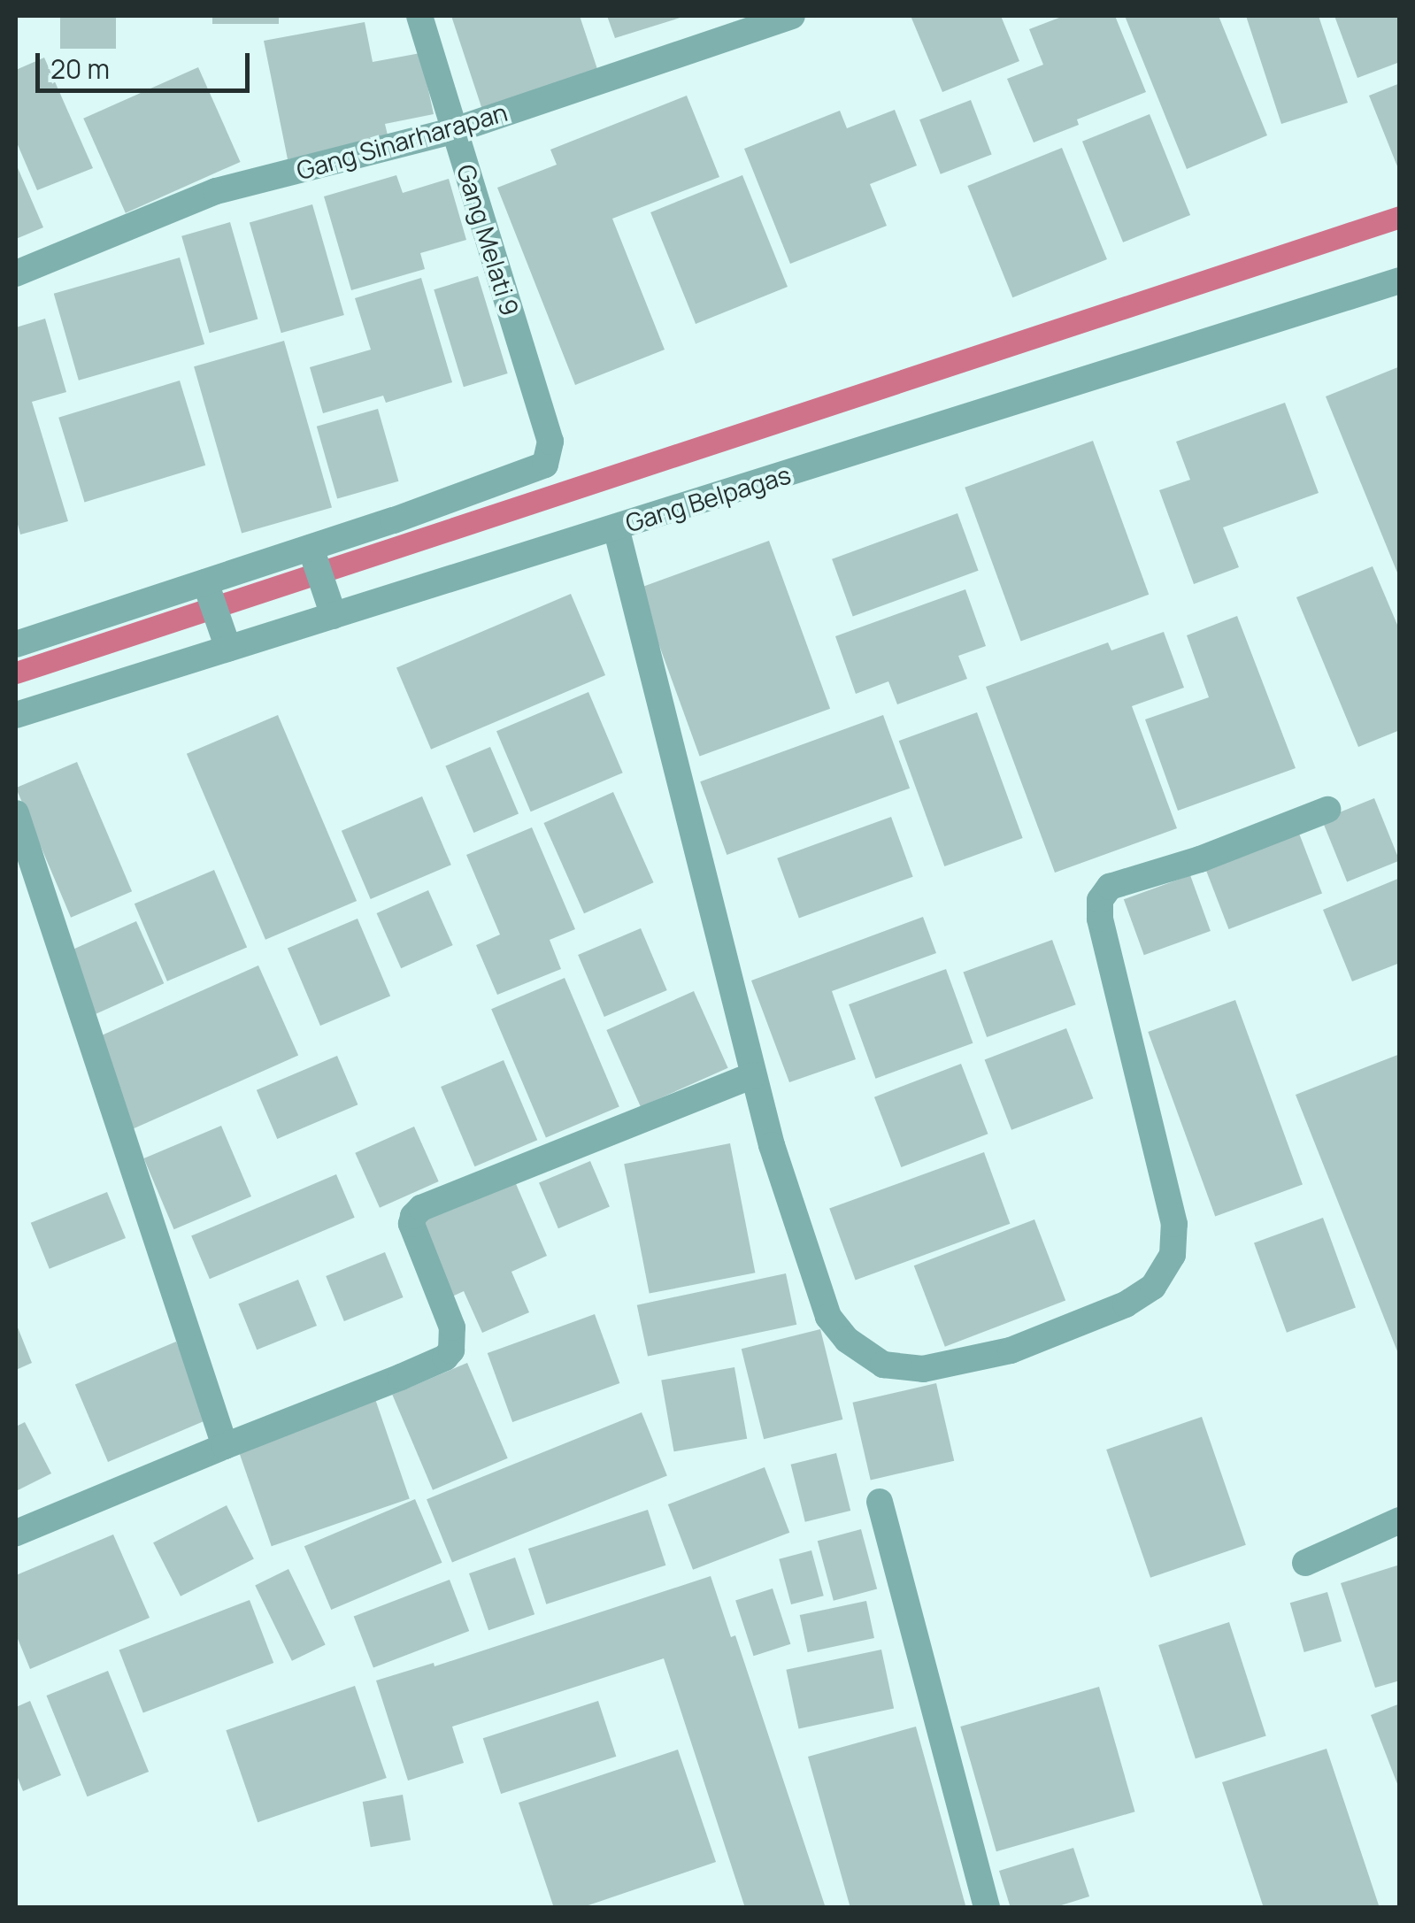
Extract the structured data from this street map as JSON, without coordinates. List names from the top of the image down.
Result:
{
  "streets": {
    "street": ["Gang Sinarharapan", "Gang Melati 9", "Gang Belpagas"]
  },
  "crossings": [
    ["Gang Sinarharapan", "Gang Melati 9"]
  ],
  "scale_bar": "20 m"
}
